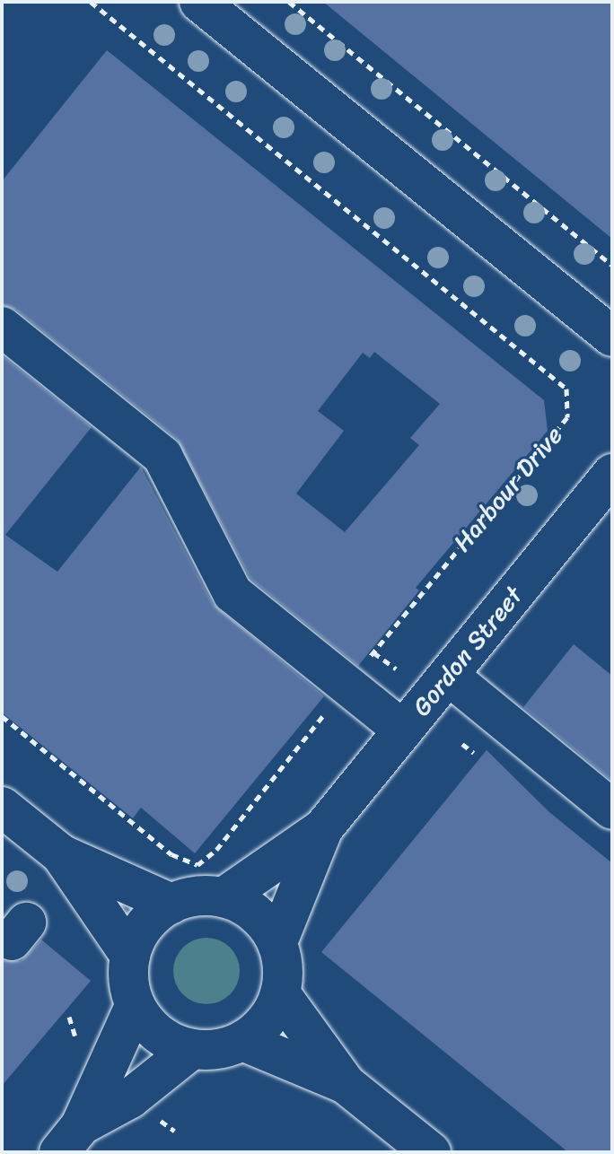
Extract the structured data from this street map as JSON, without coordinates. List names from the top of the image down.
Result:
{
  "streets": {
    "street": ["Gordon Street"],
    "path": ["Harbour Drive"]
  }
}
